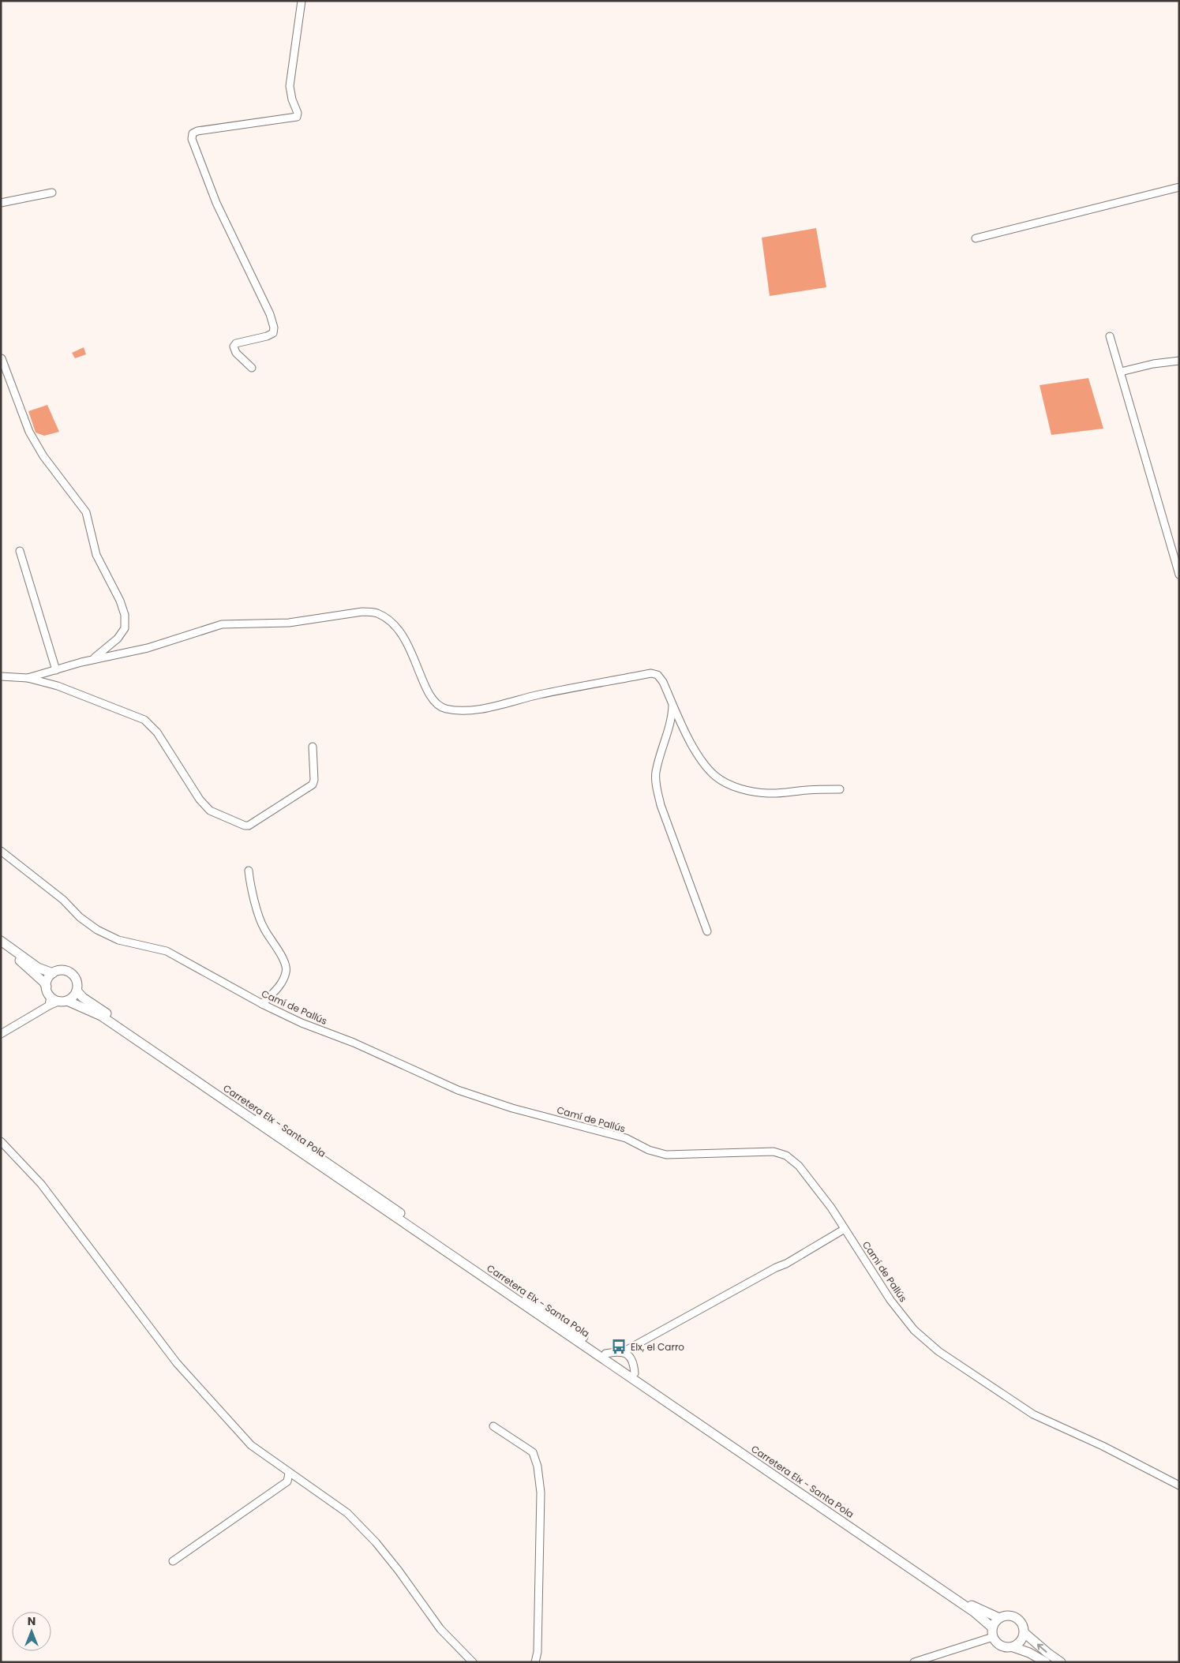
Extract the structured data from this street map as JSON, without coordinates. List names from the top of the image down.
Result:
{
  "streets": {
    "main road": ["Carretera Elx - Santa Pola"],
    "street": ["Camí de Pallús"]
  },
  "places": {
    "bus stop": ["Elx, el Carro"]
  },
  "north": "top"
}
